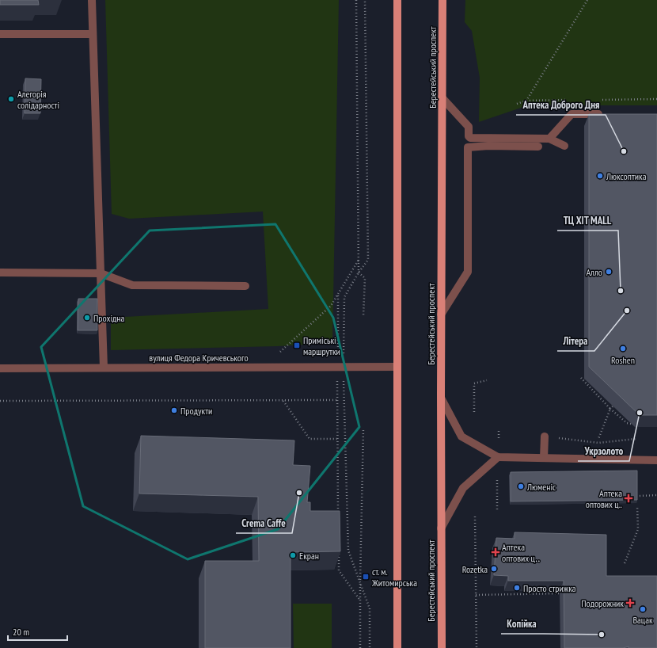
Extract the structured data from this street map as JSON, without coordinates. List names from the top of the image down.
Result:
{
  "streets": {
    "main road": ["Берестейський проспект"],
    "street": ["вулиця Федора Кричевського"]
  },
  "places": {
    "other": [
      "Алегорія солідарності",
      "Аптека Доброго Дня",
      "Люксоптика",
      "Алло",
      "ТЦ ХІТ MALL",
      "Літера",
      "Прохідна",
      "Roshen",
      "Продукти",
      "Укрзолото",
      "Люменіс",
      "Crema Caffe",
      "Екран",
      "Rozetka",
      "Просто стрижка",
      "Вацак",
      "Копійка"
    ],
    "transit": ["Приміські маршрутки", "ст. м. Житомирська"],
    "health": ["Аптека оптових ц..", "Аптека оптових ц‥", "Подорожник"]
  },
  "scale_bar": "20 m"
}
